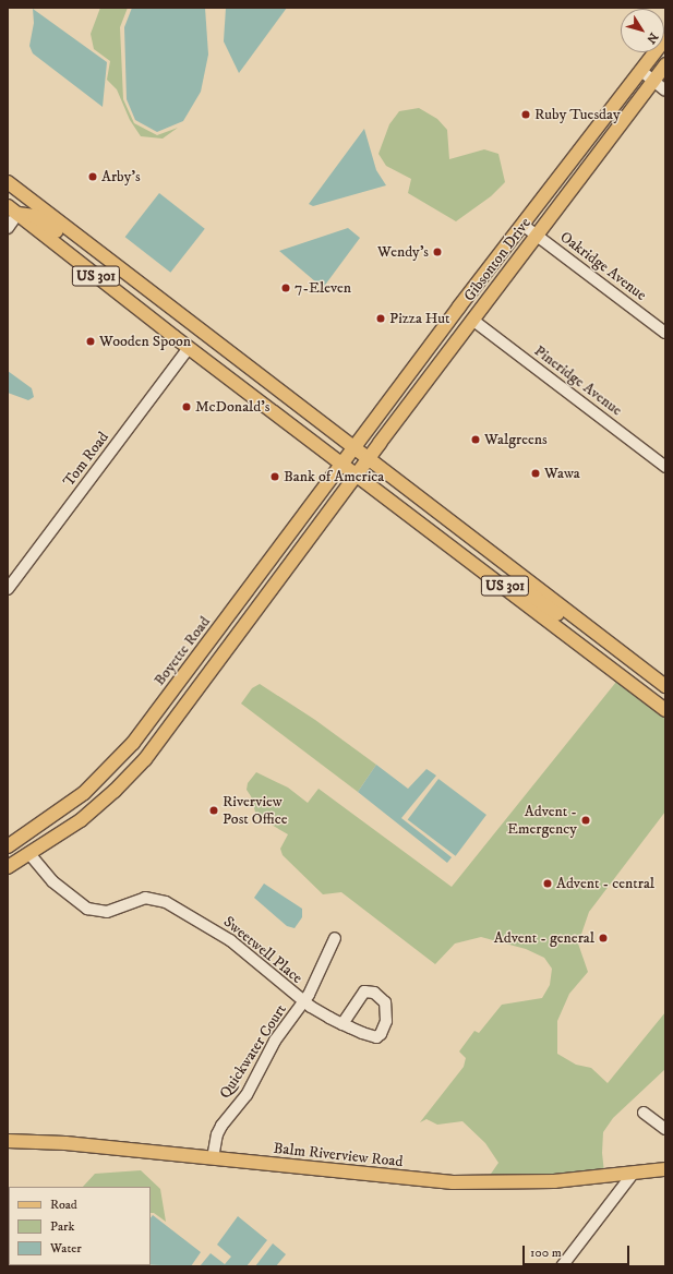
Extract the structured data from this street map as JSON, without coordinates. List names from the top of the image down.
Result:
{
  "streets": {
    "main road": [
      "Gibsonton Drive",
      "US 301",
      "Boyette Road",
      "Balm Riverview Road"
    ],
    "street": [
      "Oakridge Avenue",
      "Pineridge Avenue",
      "Tom Road",
      "Sweetwell Place",
      "Quickwater Court"
    ]
  },
  "crossings": [
    ["Gibsonton Drive", "Oakridge Avenue"],
    ["Gibsonton Drive", "US 301"],
    ["Gibsonton Drive", "Pineridge Avenue"],
    ["Gibsonton Drive", "Boyette Road"],
    ["US 301", "Tom Road"],
    ["US 301", "Boyette Road"],
    ["Sweetwell Place", "Quickwater Court"],
    ["Quickwater Court", "Balm Riverview Road"]
  ],
  "places": [
    "Ruby Tuesday",
    "Arby's",
    "Wendy's",
    "7-Eleven",
    "Pizza Hut",
    "Wooden Spoon",
    "McDonald's",
    "Walgreens",
    "Wawa",
    "Bank of America",
    "Riverview Post Office",
    "Advent - Emergency",
    "Advent - central",
    "Advent - general"
  ],
  "legend": ["Road", "Park", "Water"],
  "scale_bar": "100 m",
  "north": "bottom right"
}
